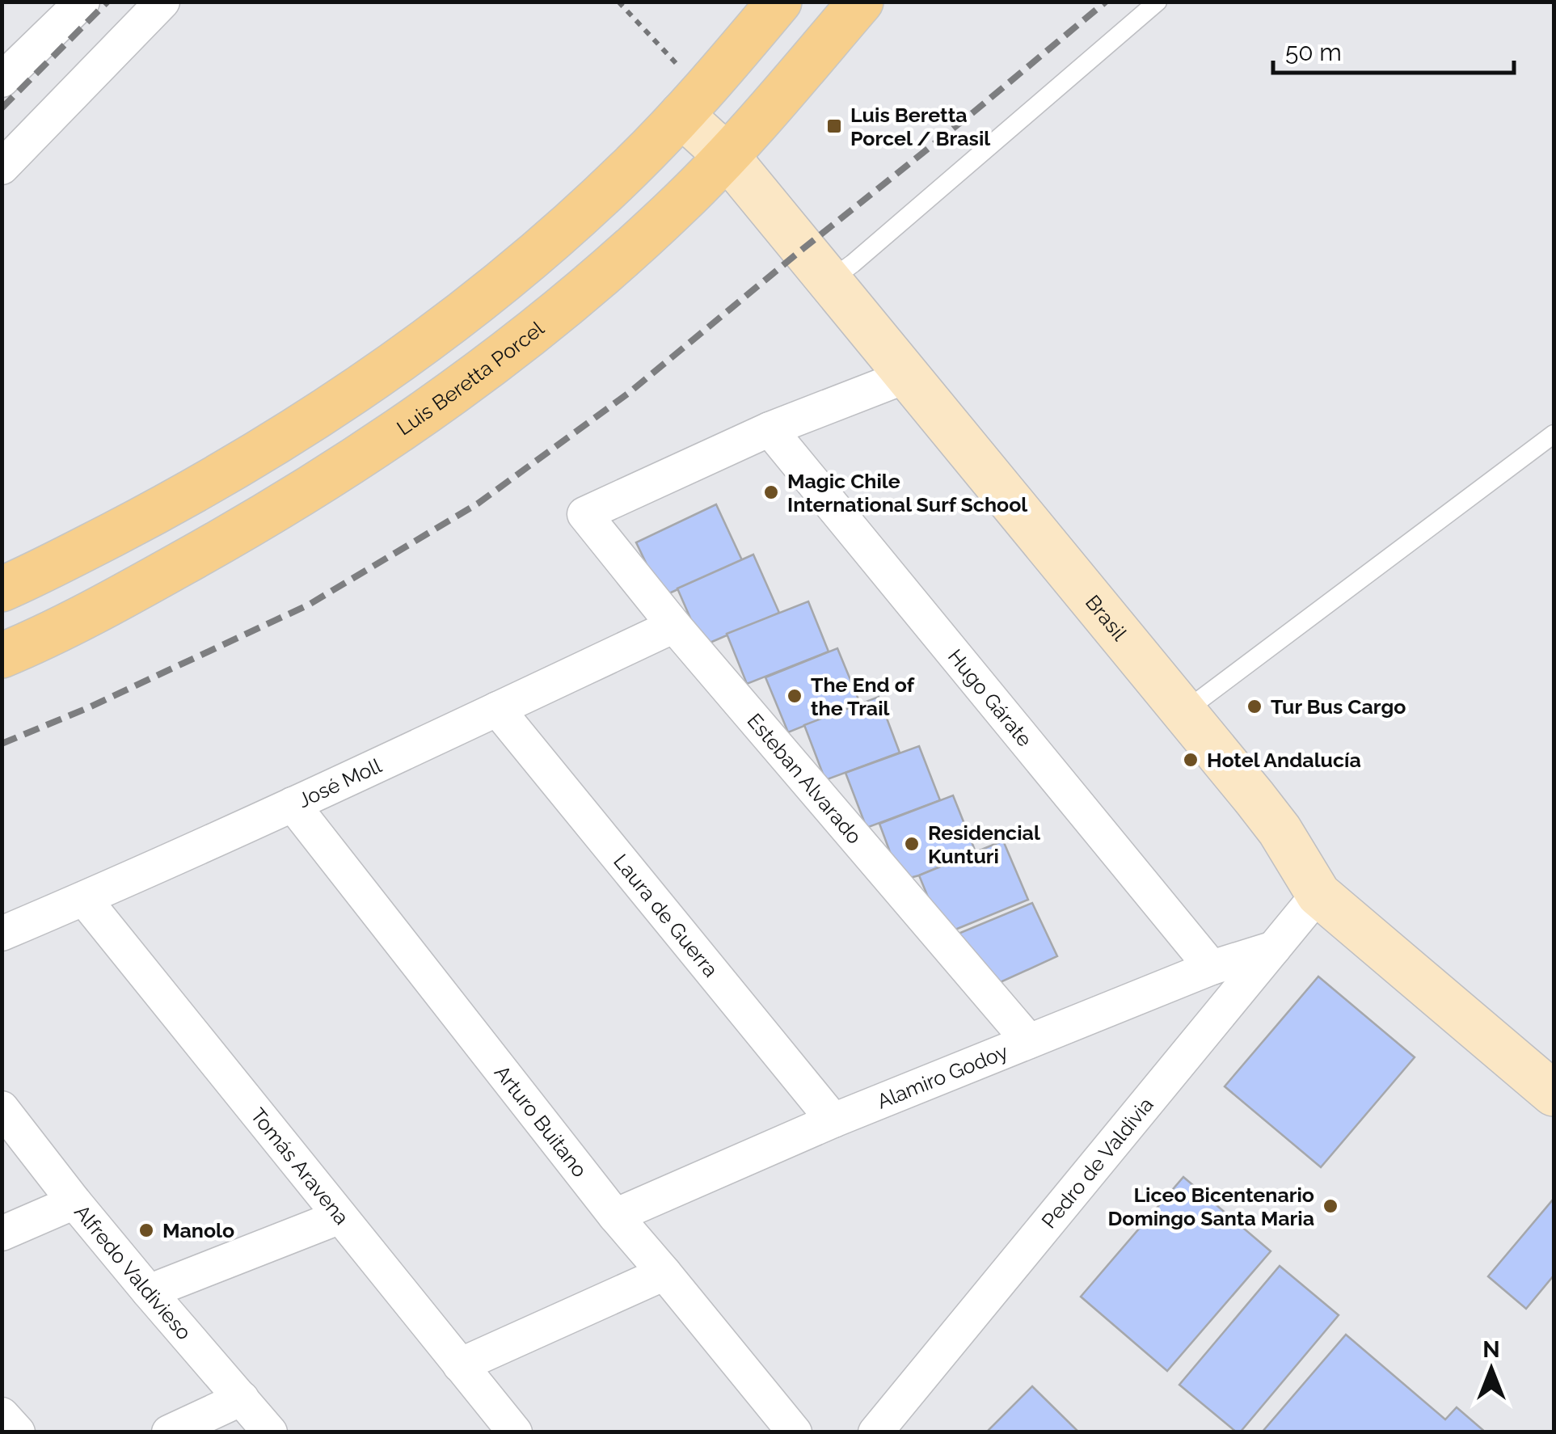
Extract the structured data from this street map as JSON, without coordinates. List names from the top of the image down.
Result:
{
  "streets": {
    "main road": ["Luis Beretta Porcel"],
    "street": [
      "Brasil",
      "Hugo Gárate",
      "Esteban Alvarado",
      "José Moll",
      "Laura de Guerra",
      "Alamiro Godoy",
      "Arturo Buitano",
      "Pedro de Valdivia",
      "Tomás Aravena",
      "Alfredo Valdivieso"
    ]
  },
  "crossings": [
    ["Luis Beretta Porcel", "Brasil"],
    ["Brasil", "Pedro de Valdivia"],
    ["Hugo Gárate", "Esteban Alvarado"],
    ["Hugo Gárate", "Alamiro Godoy"],
    ["Esteban Alvarado", "José Moll"],
    ["Esteban Alvarado", "Alamiro Godoy"],
    ["José Moll", "Laura de Guerra"],
    ["José Moll", "Arturo Buitano"],
    ["José Moll", "Tomás Aravena"],
    ["Laura de Guerra", "Alamiro Godoy"],
    ["Alamiro Godoy", "Arturo Buitano"],
    ["Alamiro Godoy", "Pedro de Valdivia"]
  ],
  "places": {
    "transit": ["Luis Beretta Porcel / Brasil"],
    "other": [
      "Magic Chile International Surf School",
      "The End of the Trail",
      "Tur Bus Cargo",
      "Hotel Andalucía",
      "Residencial Kunturi",
      "Liceo Bicentenario Domingo Santa Maria",
      "Manolo"
    ]
  },
  "scale_bar": "50 m",
  "north": "top"
}
